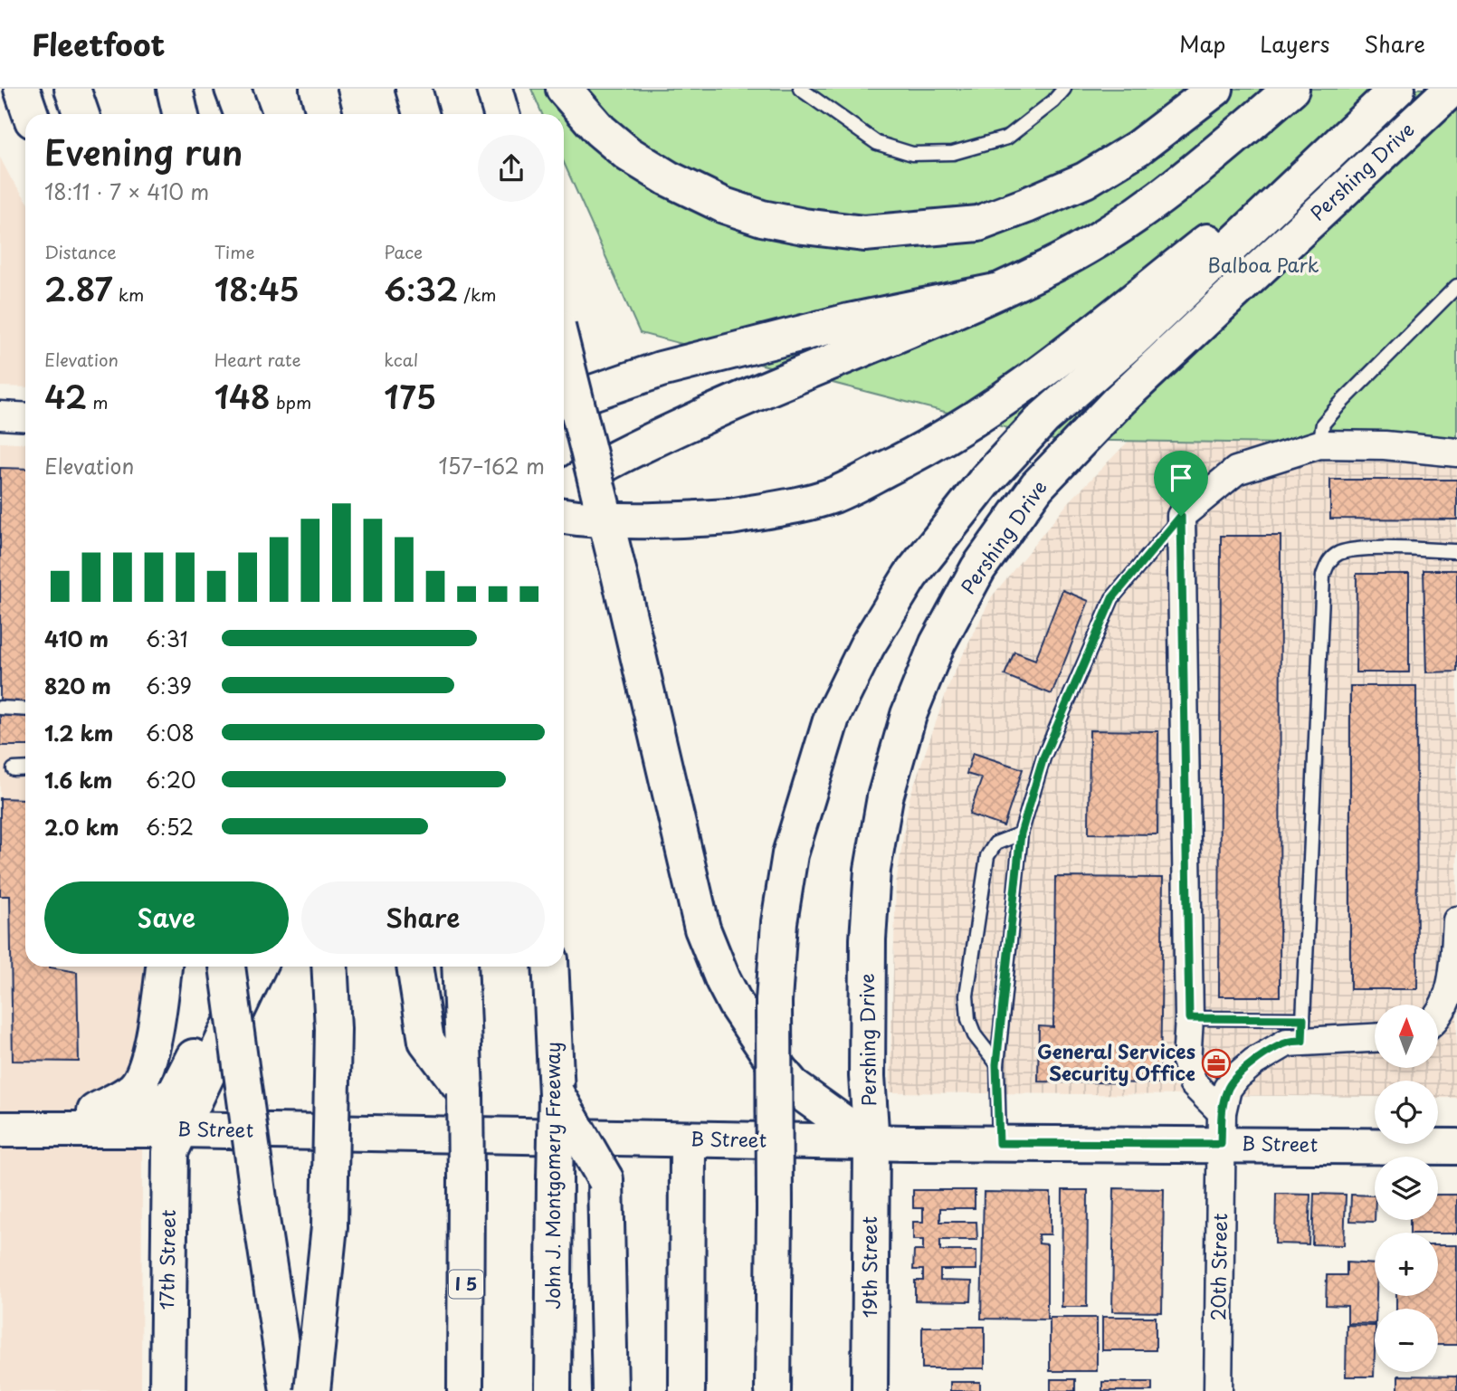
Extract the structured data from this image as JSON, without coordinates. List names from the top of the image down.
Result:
{
  "streets": {
    "main road": [
      "Pershing Drive",
      "B Street",
      "John J. Montgomery Freeway",
      "17th Street",
      "19th Street",
      "I 5"
    ],
    "street": ["20th Street"]
  },
  "crossings": [
    ["Pershing Drive", "B Street"],
    ["Pershing Drive", "19th Street"],
    ["B Street", "17th Street"],
    ["B Street", "19th Street"],
    ["B Street", "20th Street"]
  ],
  "parks": ["Balboa Park"],
  "places": {
    "office": ["General Services Security Office"]
  },
  "north": "top",
  "page": {
    "header": "Fleetfoot",
    "nav": ["Map", "Layers", "Share"],
    "heading": ["Evening run", "18:11 · 7 × 410 m"],
    "stats": [
      ["Distance", "2.87 km"],
      ["Time", "18:45"],
      ["Pace", "6:32 /km"],
      ["Elevation", "42 m"],
      ["Heart rate", "148 bpm"],
      ["kcal", "175"]
    ],
    "chart": ["Elevation", "157–162 m"],
    "list": [
      {
        "name": "410 m",
        "note": "6:31"
      },
      {
        "name": "820 m",
        "note": "6:39"
      },
      {
        "name": "1.2 km",
        "note": "6:08"
      },
      {
        "name": "1.6 km",
        "note": "6:20"
      },
      {
        "name": "2.0 km",
        "note": "6:52"
      }
    ],
    "buttons": ["Save", "Share"],
    "map_buttons": ["+", "−"]
  }
}
